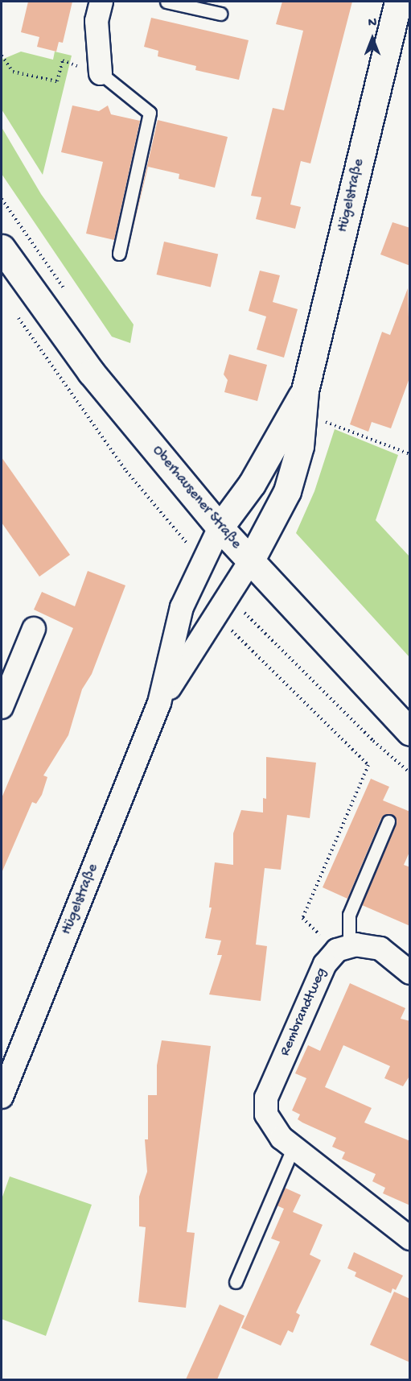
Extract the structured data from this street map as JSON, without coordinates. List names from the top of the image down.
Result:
{
  "streets": {
    "street": ["Hügelstraße", "Oberhausener Straße", "Rembrandtweg"]
  },
  "crossings": [
    ["Hügelstraße", "Oberhausener Straße"]
  ],
  "north": "top"
}
